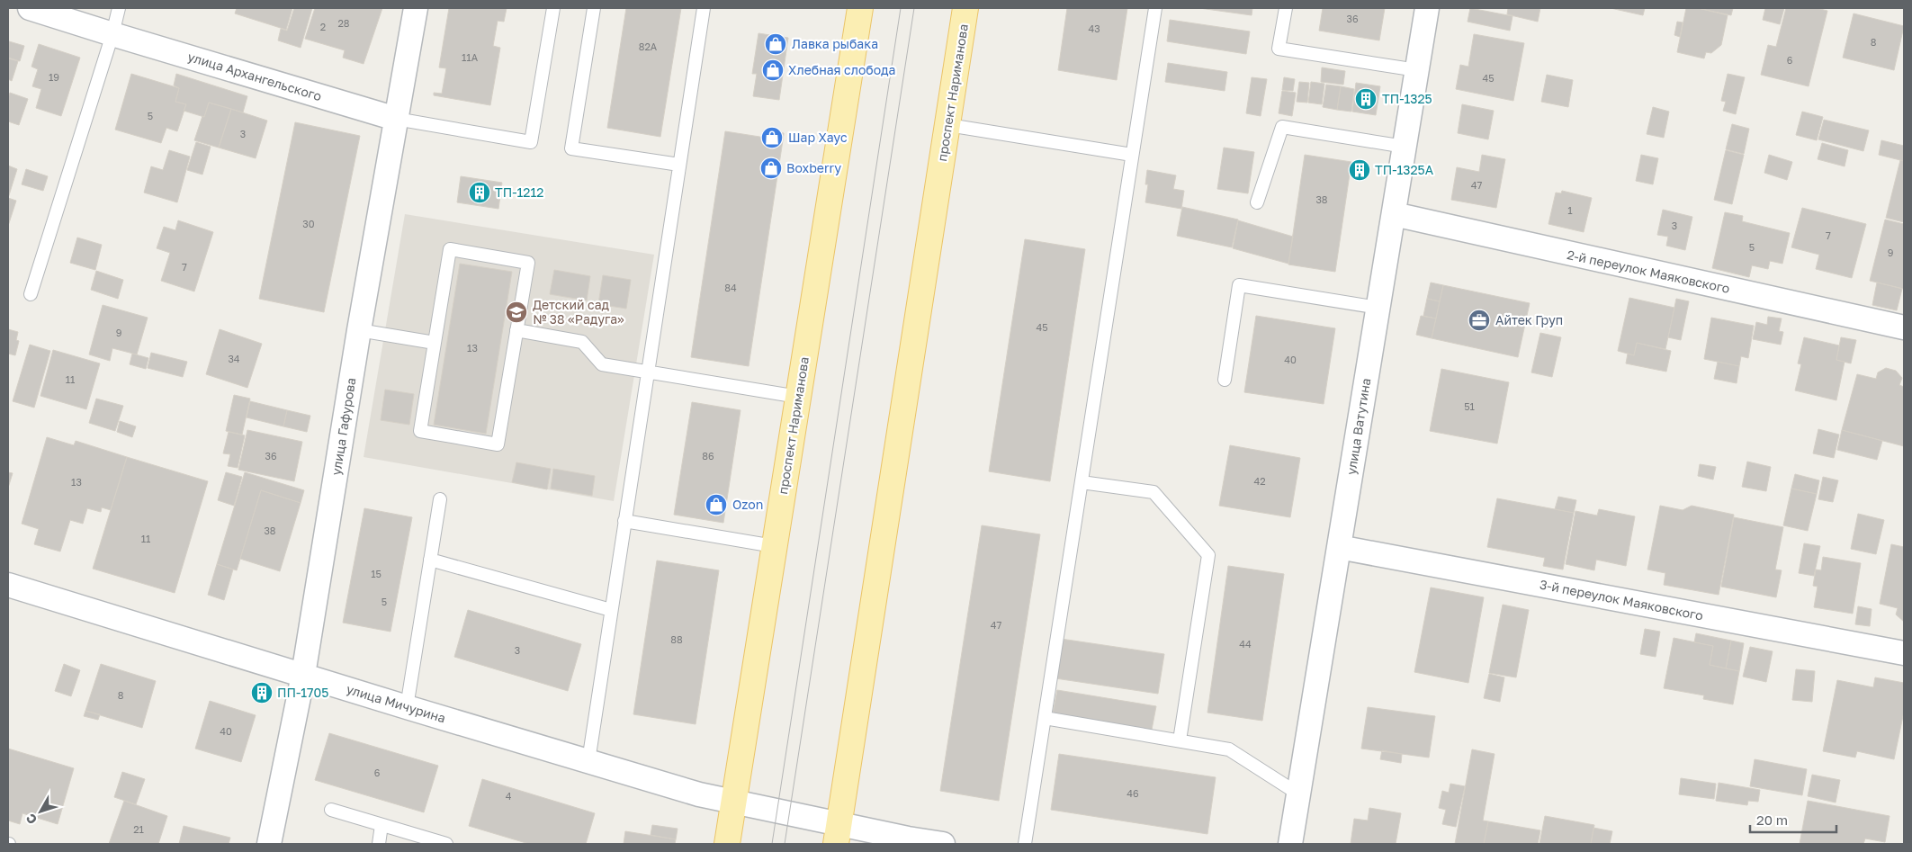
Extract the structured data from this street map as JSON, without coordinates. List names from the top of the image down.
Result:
{
  "streets": {
    "main road": ["проспект Нариманова"],
    "street": [
      "улица Архангельского",
      "2-й переулок Маяковского",
      "улица Гафурова",
      "улица Ватутина",
      "3-й переулок Маяковского",
      "улица Мичурина"
    ]
  },
  "crossings": [
    ["улица Архангельского", "улица Гафурова"],
    ["проспект Нариманова", "улица Мичурина"],
    ["2-й переулок Маяковского", "улица Ватутина"],
    ["улица Гафурова", "улица Мичурина"],
    ["улица Ватутина", "3-й переулок Маяковского"]
  ],
  "places": {
    "shop": [
      "Лавка рыбака",
      "Хлебная слобода",
      "Шар Хаус",
      "Boxberry",
      "Ozon"
    ],
    "building": [
      "ТП-1325",
      "ТП-1325А",
      "ТП-1212",
      "ПП-1705"
    ],
    "school or university": ["Детский сад № 38 «Радуга»"],
    "office": ["Айтек Груп"]
  },
  "house_numbers": [
    "36",
    "28",
    "2",
    "43",
    "8",
    "82А",
    "11А",
    "6",
    "19",
    "45",
    "5",
    "3",
    "47",
    "38",
    "1",
    "30",
    "3",
    "7",
    "5",
    "9",
    "7",
    "84",
    "45",
    "9",
    "13",
    "34",
    "40",
    "11",
    "51",
    "36",
    "86",
    "42",
    "13",
    "38",
    "11",
    "15",
    "5",
    "47",
    "88",
    "44",
    "3",
    "8",
    "40",
    "6",
    "46",
    "4",
    "21"
  ],
  "scale_bar": "20 m",
  "north": "bottom left"
}
